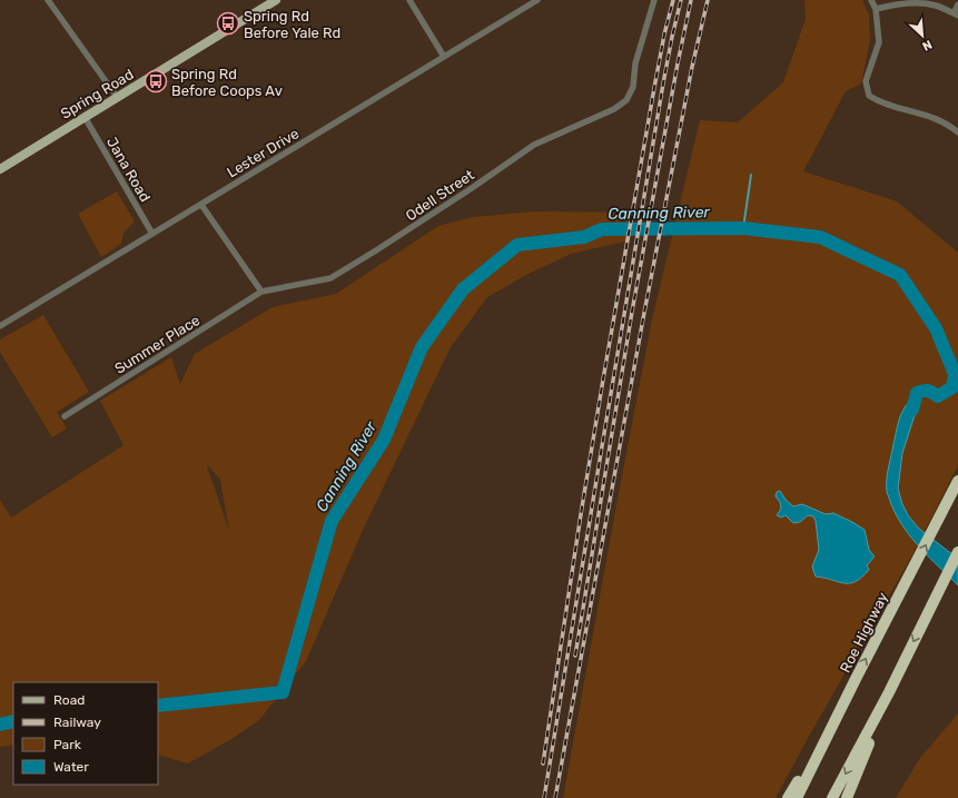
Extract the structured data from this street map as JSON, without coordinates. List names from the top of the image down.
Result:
{
  "streets": {
    "highway": ["Roe Highway"],
    "main road": ["Spring Road"],
    "street": [
      "Lester Drive",
      "Jana Road",
      "Odell Street",
      "Summer Place"
    ]
  },
  "crossings": [
    ["Spring Road", "Jana Road"],
    ["Lester Drive", "Jana Road"],
    ["Odell Street", "Summer Place"]
  ],
  "water": ["Canning River"],
  "places": {
    "bus stop": ["Spring Rd Before Yale Rd", "Spring Rd Before Coops Av"]
  },
  "legend": [
    "Road",
    "Railway",
    "Park",
    "Water"
  ],
  "north": "bottom right"
}
